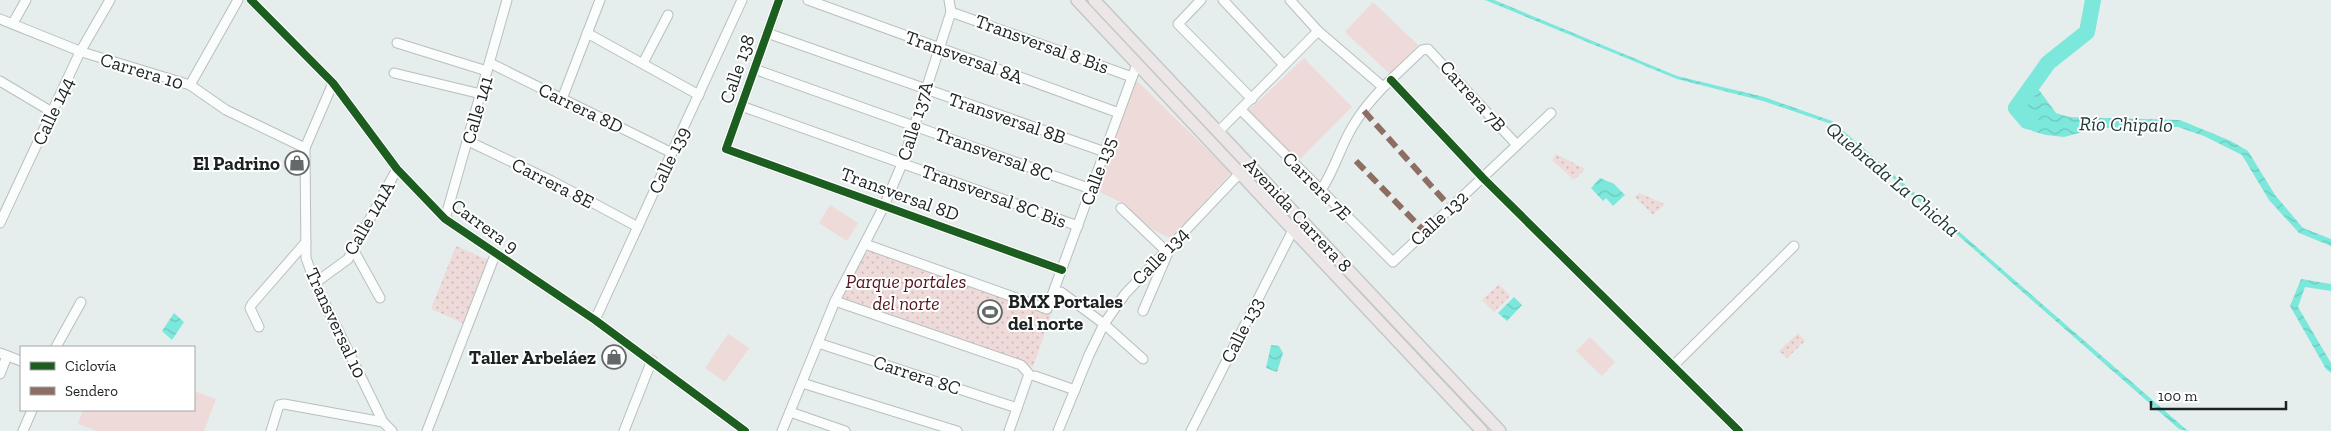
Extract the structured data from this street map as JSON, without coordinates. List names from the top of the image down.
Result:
{
  "streets": {
    "main road": ["Avenida Carrera 8"],
    "street": [
      "Transversal 8 Bis",
      "Transversal 8A",
      "Calle 138",
      "Carrera 10",
      "Carrera 7B",
      "Carrera 8D",
      "Calle 141",
      "Calle 144",
      "Transversal 8B",
      "Calle 137A",
      "Transversal 8C",
      "Calle 139",
      "Calle 135",
      "Carrera 8E",
      "Carrera 7E",
      "Transversal 8D",
      "Transversal 8C Bis",
      "Calle 141A",
      "Calle 132",
      "Carrera 9",
      "Calle 134",
      "Transversal 10",
      "Calle 133",
      "Carrera 8C"
    ]
  },
  "crossings": [
    ["Transversal 8 Bis", "Calle 137A"],
    ["Transversal 8 Bis", "Calle 135"],
    ["Transversal 8A", "Calle 137A"],
    ["Transversal 8A", "Calle 135"],
    ["Calle 138", "Transversal 8B"],
    ["Calle 138", "Transversal 8C"],
    ["Calle 138", "Transversal 8D"],
    ["Calle 138", "Transversal 8C Bis"],
    ["Carrera 10", "Calle 144"],
    ["Carrera 10", "Transversal 10"],
    ["Carrera 7B", "Calle 132"],
    ["Carrera 8D", "Calle 141"],
    ["Carrera 8D", "Calle 139"],
    ["Calle 141", "Carrera 8E"],
    ["Calle 141", "Carrera 9"],
    ["Transversal 8B", "Calle 137A"],
    ["Transversal 8B", "Calle 135"],
    ["Calle 137A", "Transversal 8C"],
    ["Calle 137A", "Calle 135"],
    ["Calle 137A", "Transversal 8D"],
    ["Calle 137A", "Transversal 8C Bis"],
    ["Calle 137A", "Carrera 8C"],
    ["Transversal 8C", "Calle 135"],
    ["Calle 139", "Carrera 8E"],
    ["Calle 139", "Carrera 9"],
    ["Calle 135", "Transversal 8D"],
    ["Calle 135", "Transversal 8C Bis"],
    ["Calle 135", "Avenida Carrera 8"],
    ["Carrera 7E", "Calle 132"],
    ["Avenida Carrera 8", "Calle 134"],
    ["Avenida Carrera 8", "Calle 133"],
    ["Calle 141A", "Carrera 9"],
    ["Calle 141A", "Transversal 10"]
  ],
  "water": ["Río Chipalo", "Quebrada La Chicha"],
  "parks": ["Parque portales del norte"],
  "places": {
    "shop": ["El Padrino", "Taller Arbeláez"],
    "sports": ["BMX Portales del norte"]
  },
  "legend": ["Ciclovía", "Sendero"],
  "scale_bar": "100 m"
}
